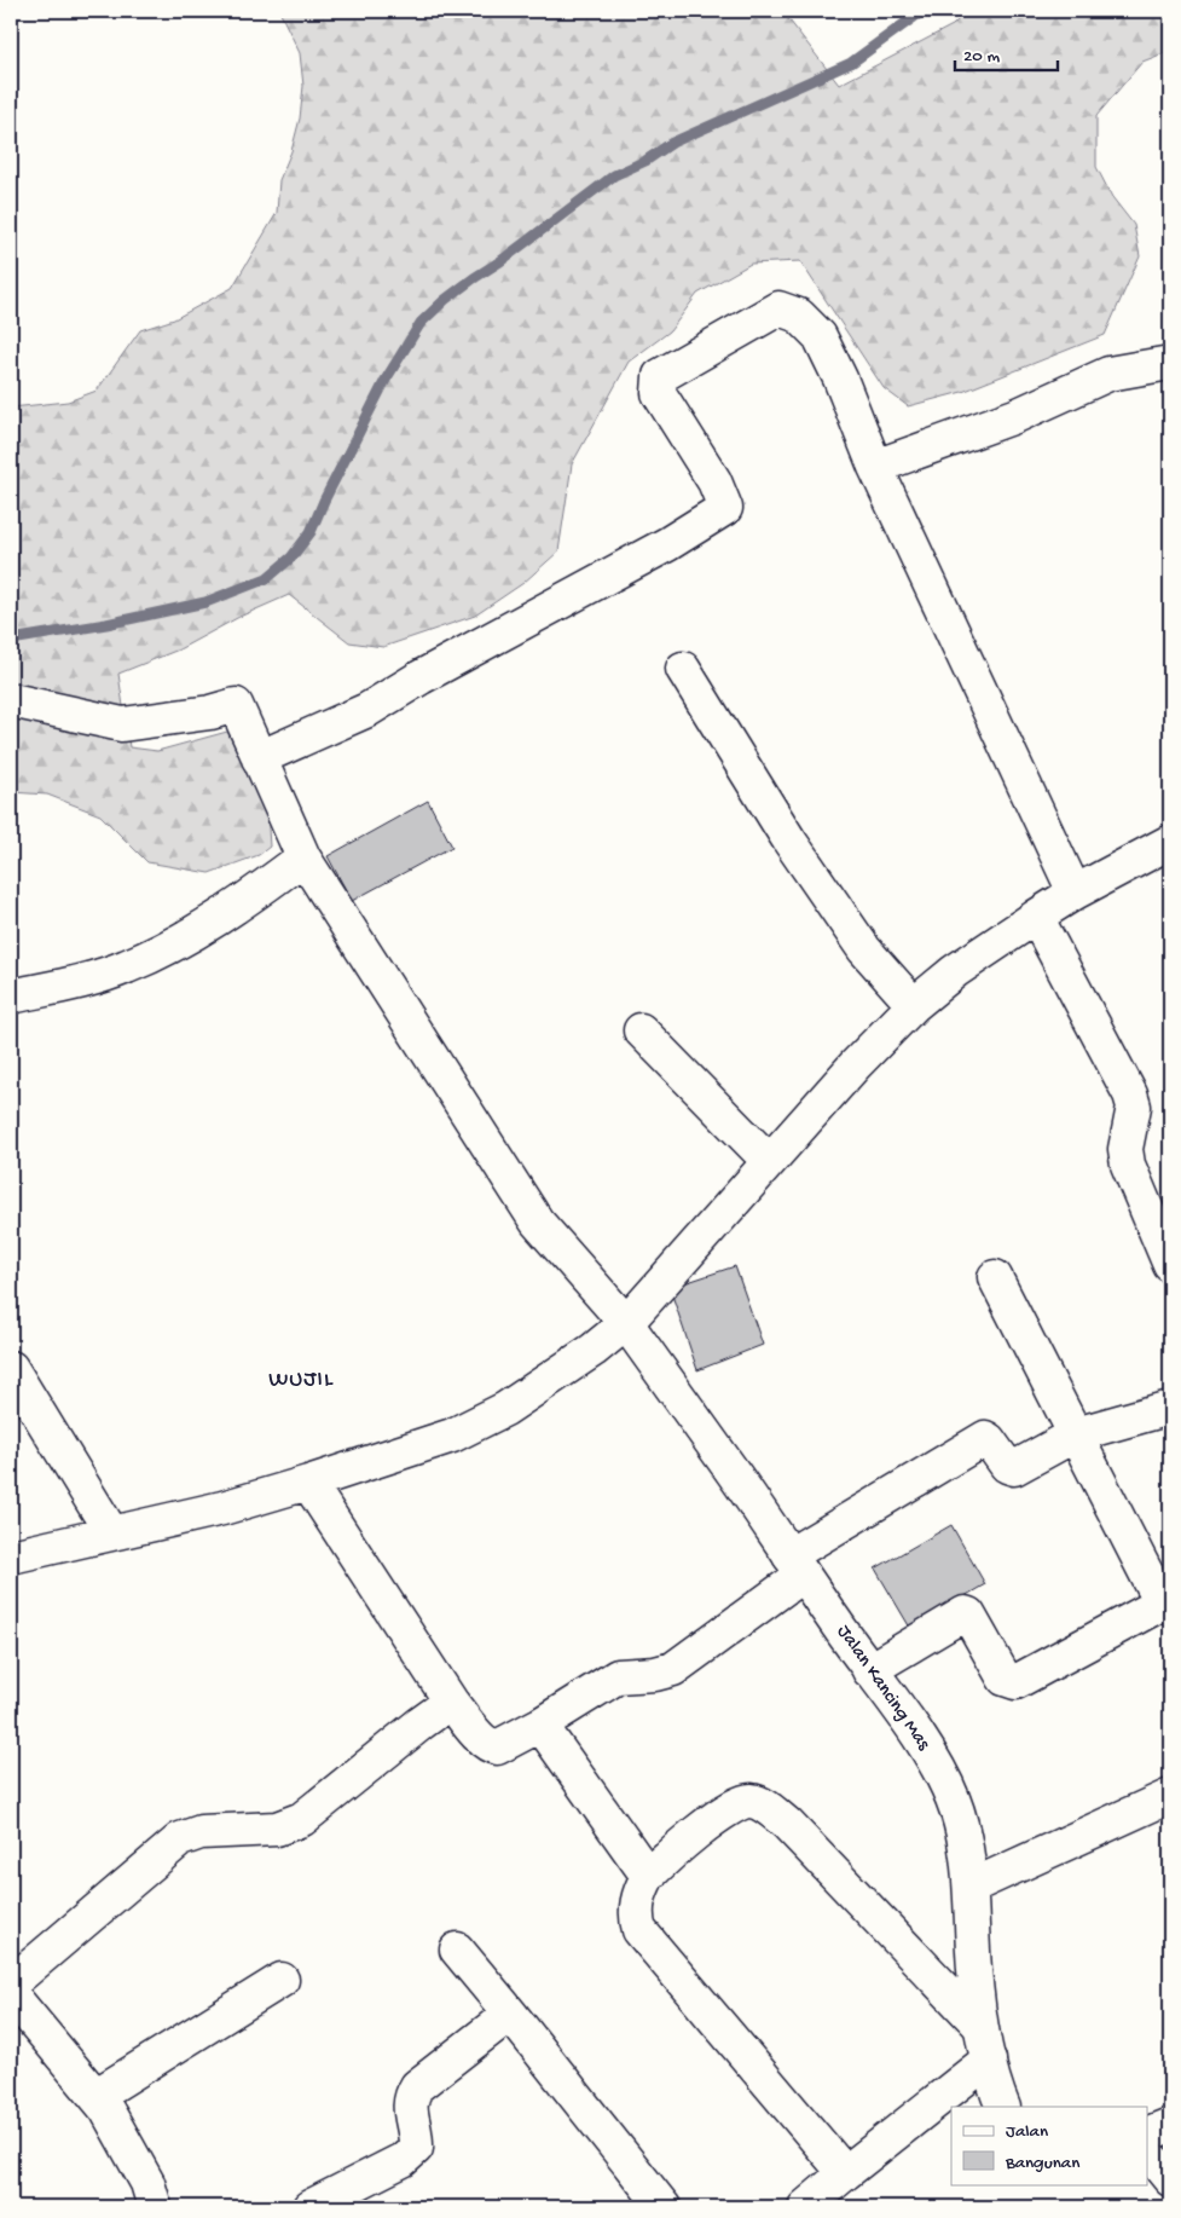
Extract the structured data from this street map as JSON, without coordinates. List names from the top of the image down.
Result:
{
  "streets": {
    "street": ["Jalan Kancing Mas"]
  },
  "districts": ["WUJIL"],
  "legend": ["Jalan", "Bangunan"],
  "scale_bar": "20 m"
}
